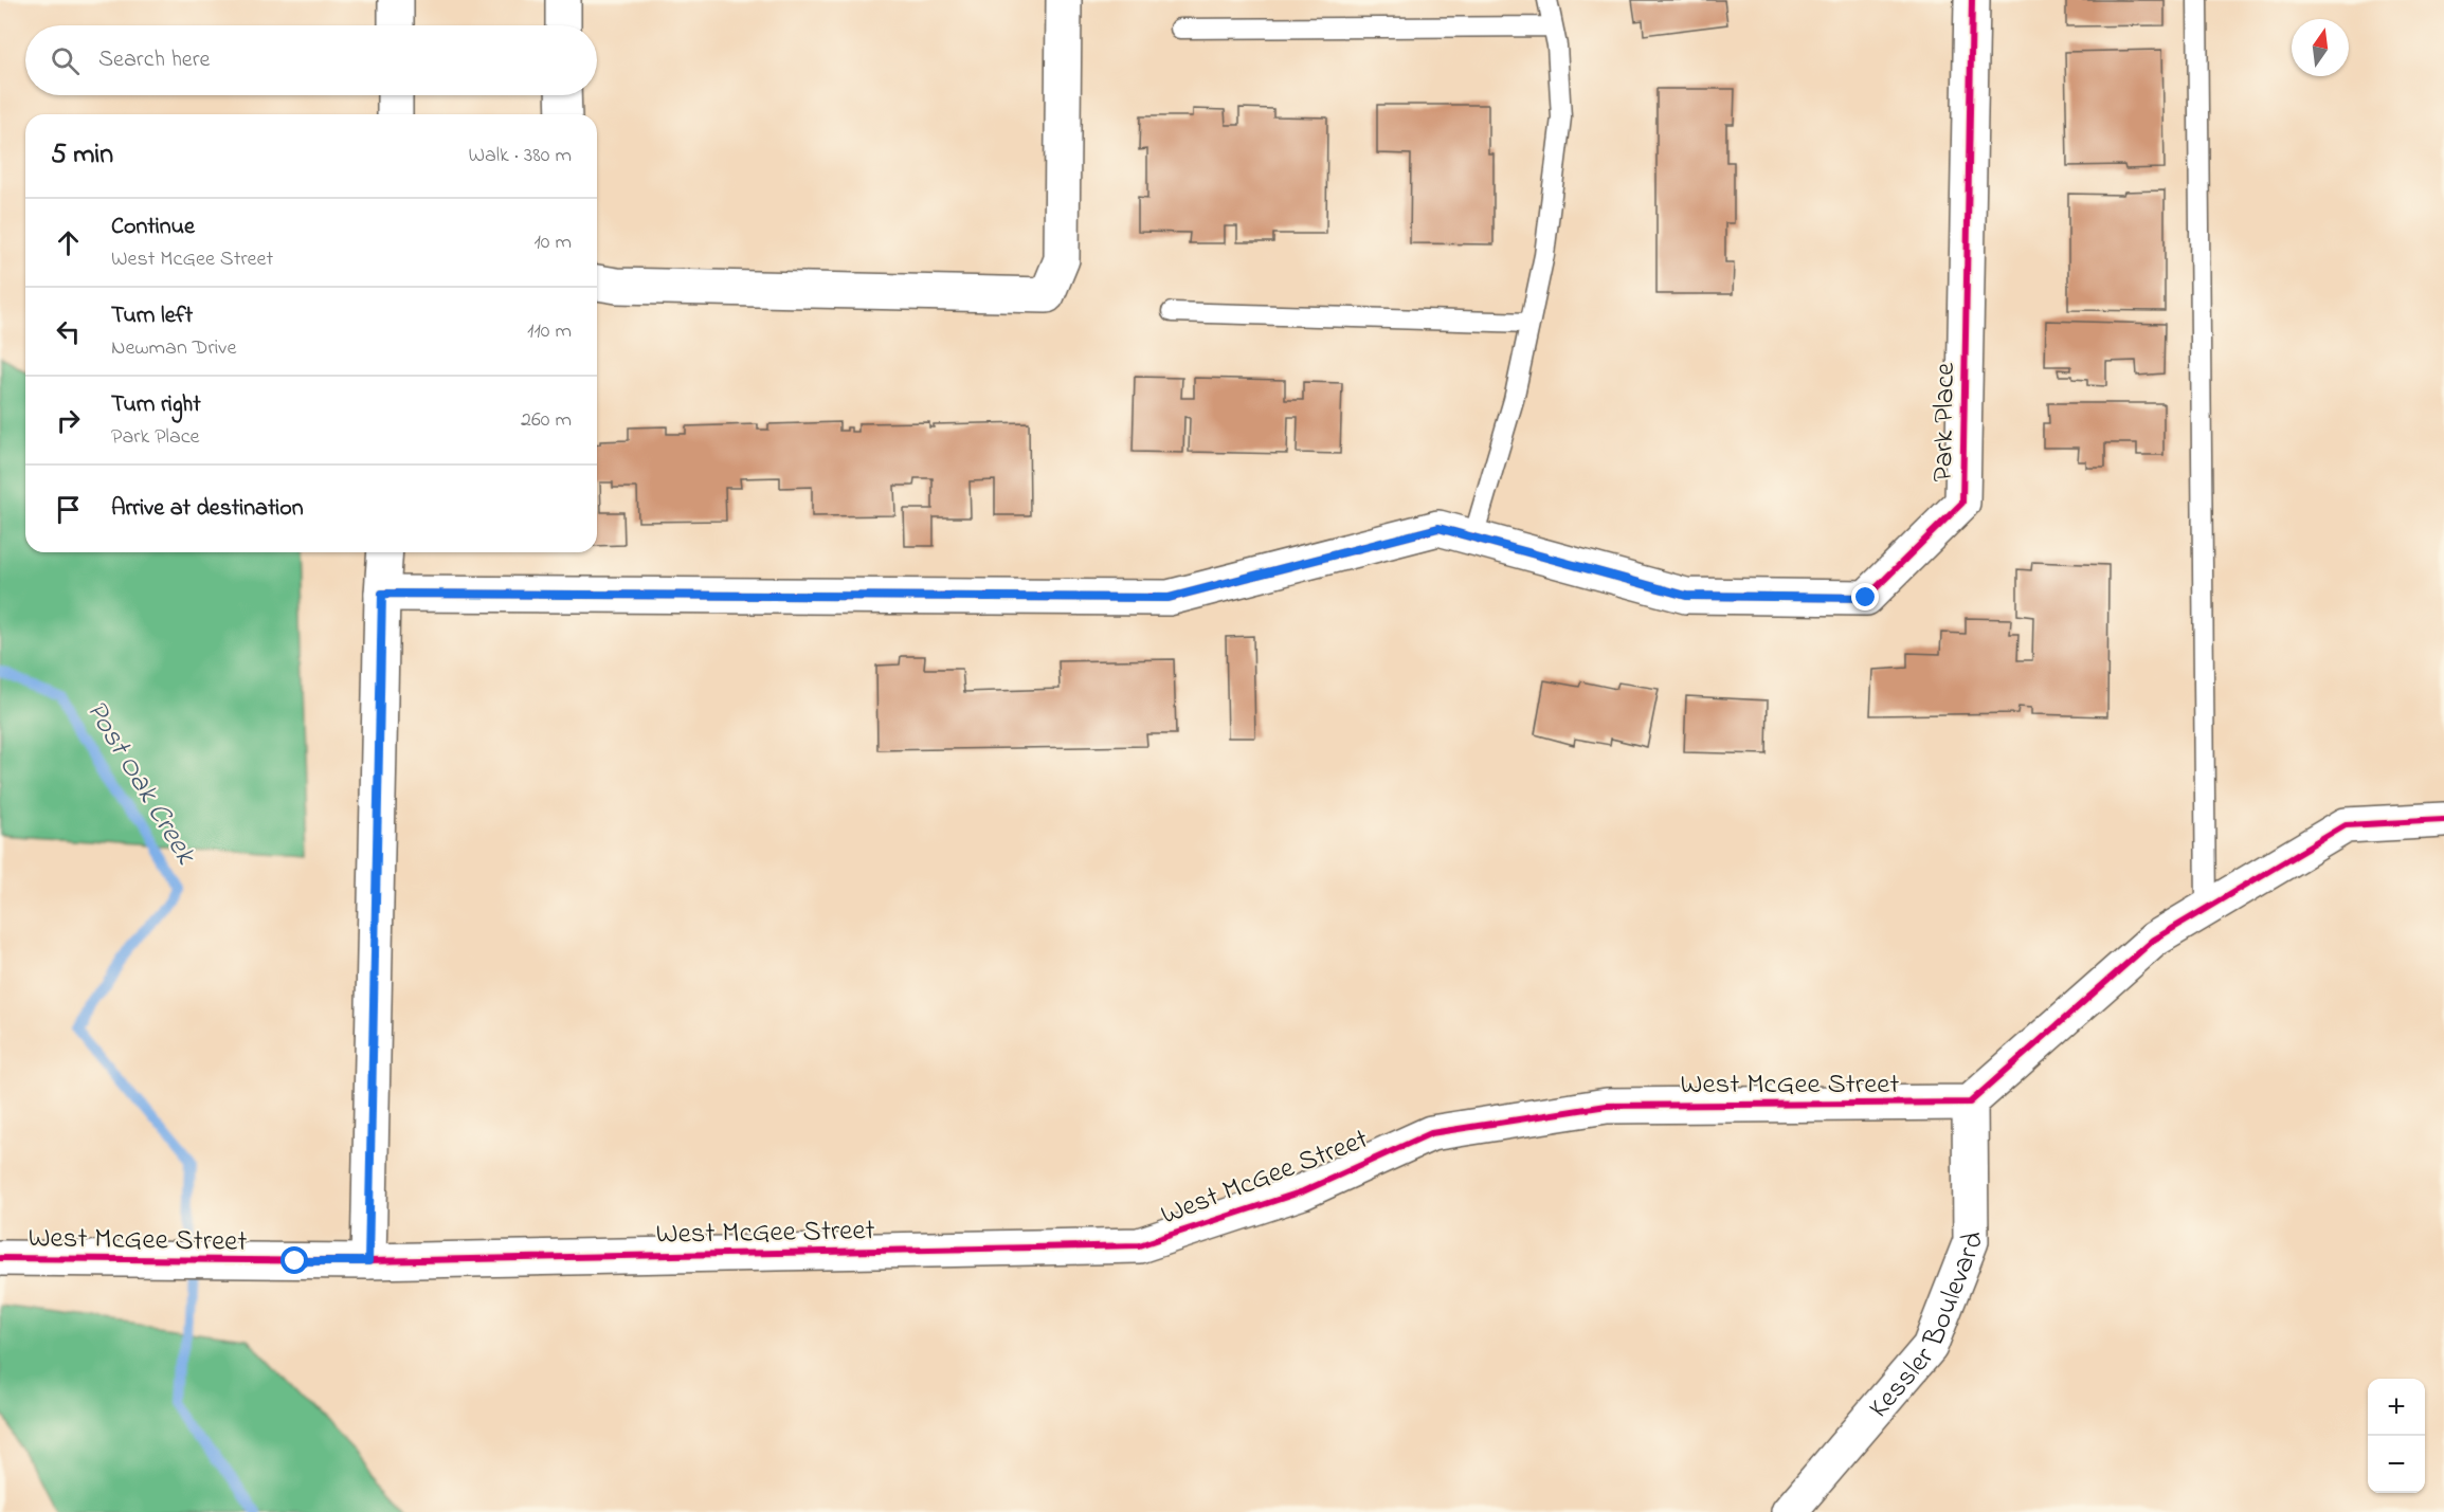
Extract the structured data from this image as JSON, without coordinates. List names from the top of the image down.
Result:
{
  "streets": {
    "street": ["Park Place", "West McGee Street", "Kessler Boulevard"]
  },
  "crossings": [
    ["West McGee Street", "Kessler Boulevard"]
  ],
  "water": ["Post Oak Creek"],
  "north": "top",
  "page": {
    "search": "Search here",
    "heading": ["5 min", "Walk · 380 m"],
    "list": [
      ["Continue", "West McGee Street", "10 m"],
      ["Turn left", "Newman Drive", "110 m"],
      ["Turn right", "Park Place", "260 m"],
      "Arrive at destination"
    ],
    "map_buttons": ["+", "−"]
  }
}
